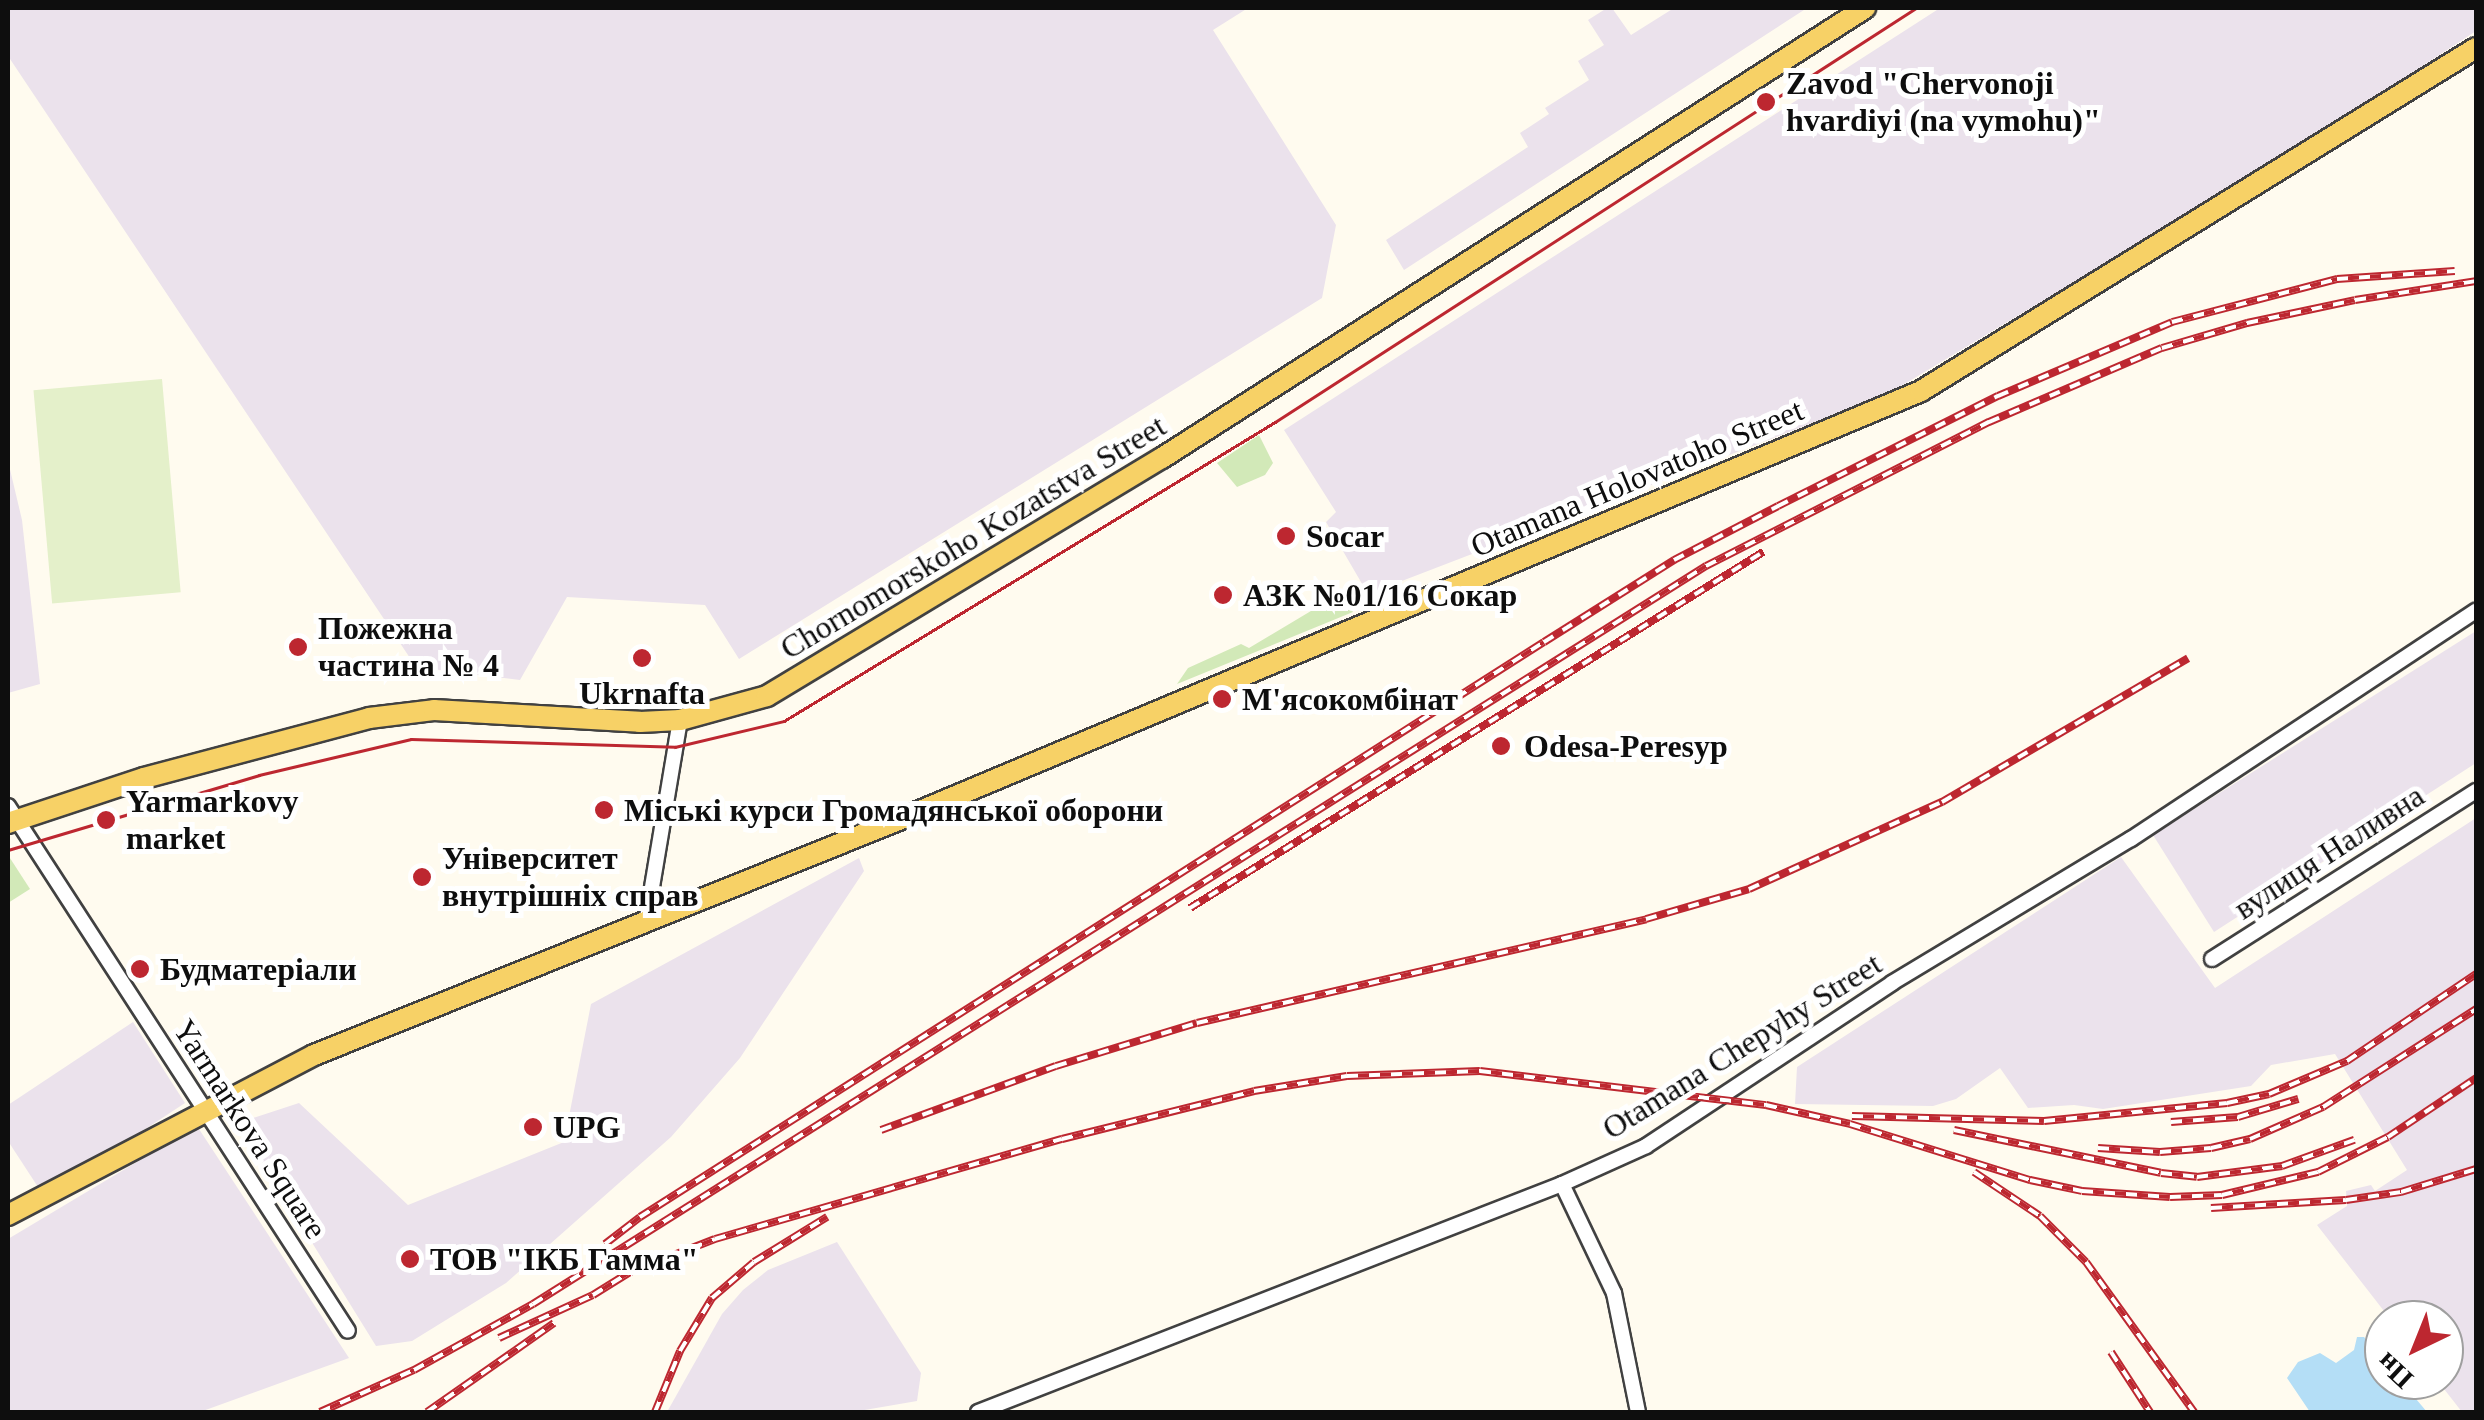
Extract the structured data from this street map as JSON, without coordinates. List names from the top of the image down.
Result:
{
  "streets": {
    "main road": ["Otamana Holovatoho Street", "Chornomorskoho Kozatstva Street"],
    "street": ["вулиця Наливна", "Otamana Chepyhy Street", "Yarmarkova Square"]
  },
  "crossings": [
    ["Otamana Holovatoho Street", "Yarmarkova Square"],
    ["Chornomorskoho Kozatstva Street", "Yarmarkova Square"]
  ],
  "places": [
    "Zavod \"Chervonoji hvardiyi (na vymohu)\"",
    "Socar",
    "АЗК №01/16 Сокар",
    "Пожежна частина № 4",
    "Ukrnafta",
    "М'ясокомбінат",
    "Odesa-Peresyp",
    "Міські курси Громадянської оборони",
    "Yarmarkovy market",
    "Університет внутрішніх справ",
    "Будматеріали",
    "UPG",
    "ТОВ \"ІКБ Гамма\""
  ],
  "north": "bottom left"
}
